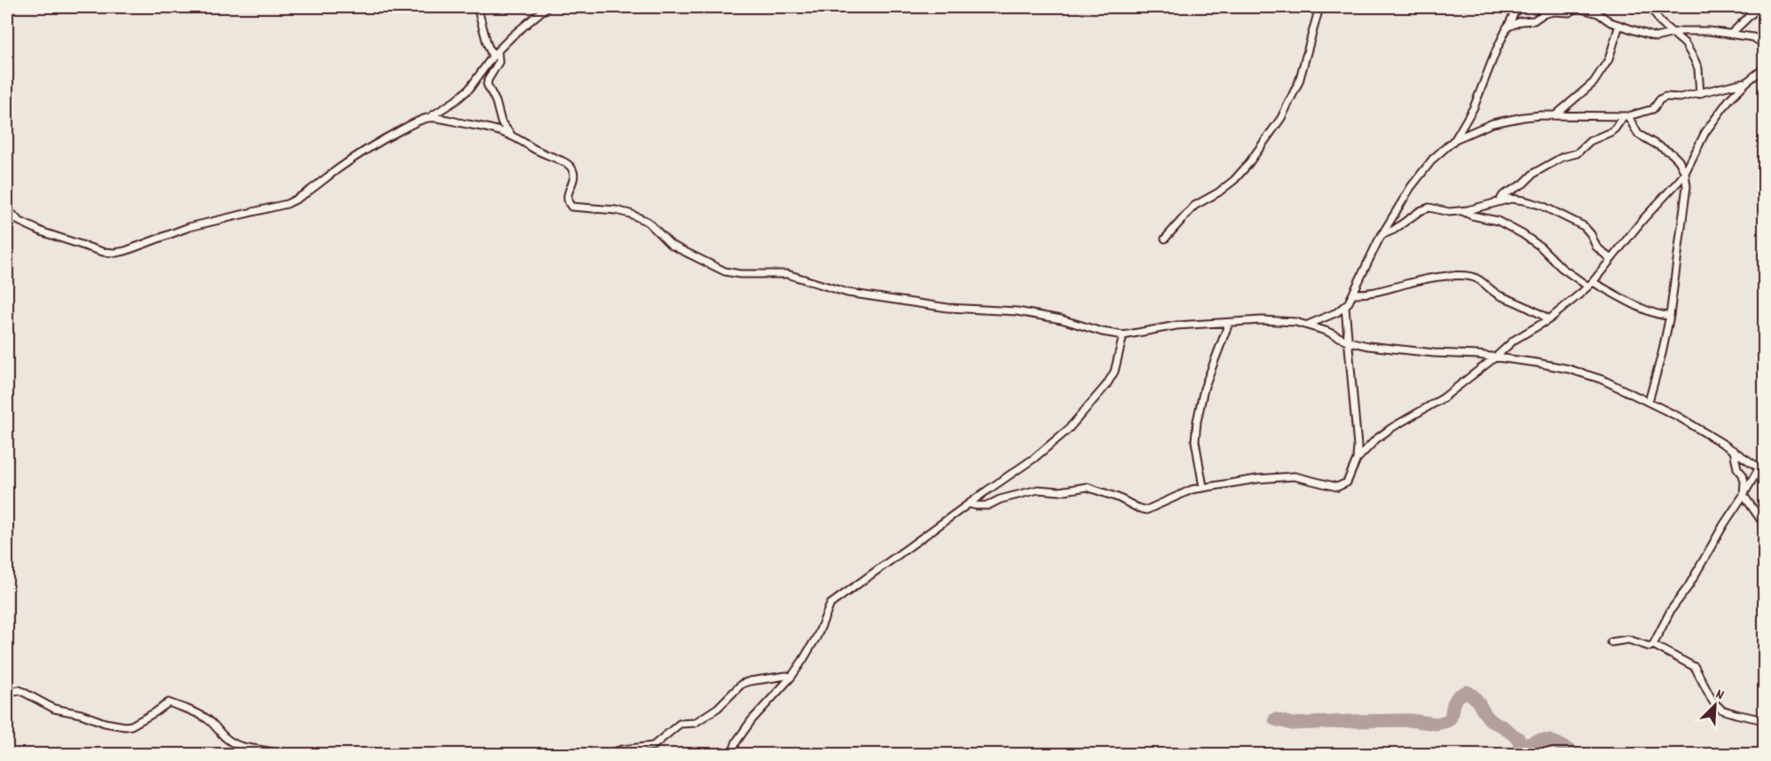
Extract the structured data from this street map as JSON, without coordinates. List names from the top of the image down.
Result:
{
  "north": "top right"
}
